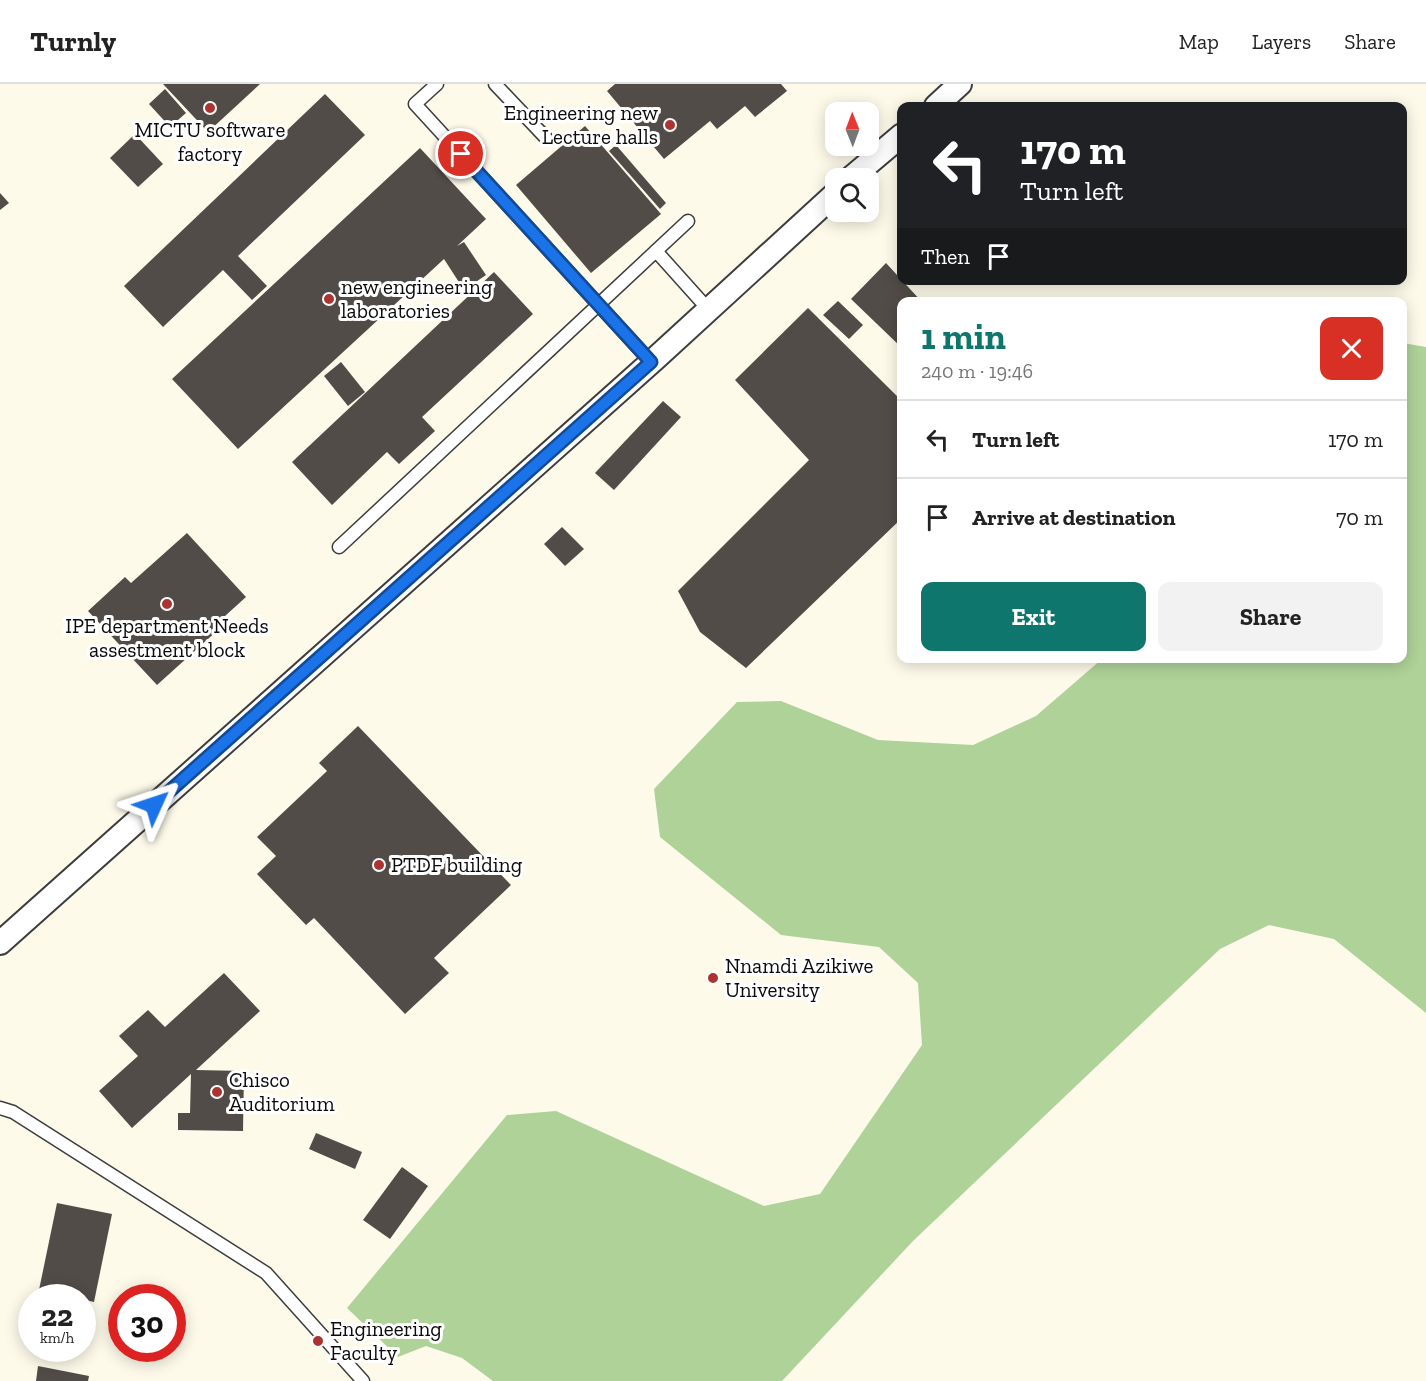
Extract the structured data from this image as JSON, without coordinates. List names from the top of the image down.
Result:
{
  "places": [
    "MICTU software factory",
    "Engineering new Lecture halls",
    "new engineering laboratories",
    "IPE department Needs assestment block",
    "PTDF building",
    "Nnamdi Azikiwe University",
    "Chisco Auditorium",
    "Engineering Faculty"
  ],
  "north": "top",
  "page": {
    "header": "Turnly",
    "nav": ["Map", "Layers", "Share"],
    "turn": ["170 m", "Turn left"],
    "then": "Then",
    "heading": ["1 min", "240 m · 19:46"],
    "list": [
      {
        "name": "Turn left",
        "value": "170 m"
      },
      {
        "name": "Arrive at destination",
        "value": "70 m"
      }
    ],
    "buttons": ["Exit", "Share"],
    "speed": "22 km/h",
    "limit": "30"
  }
}
